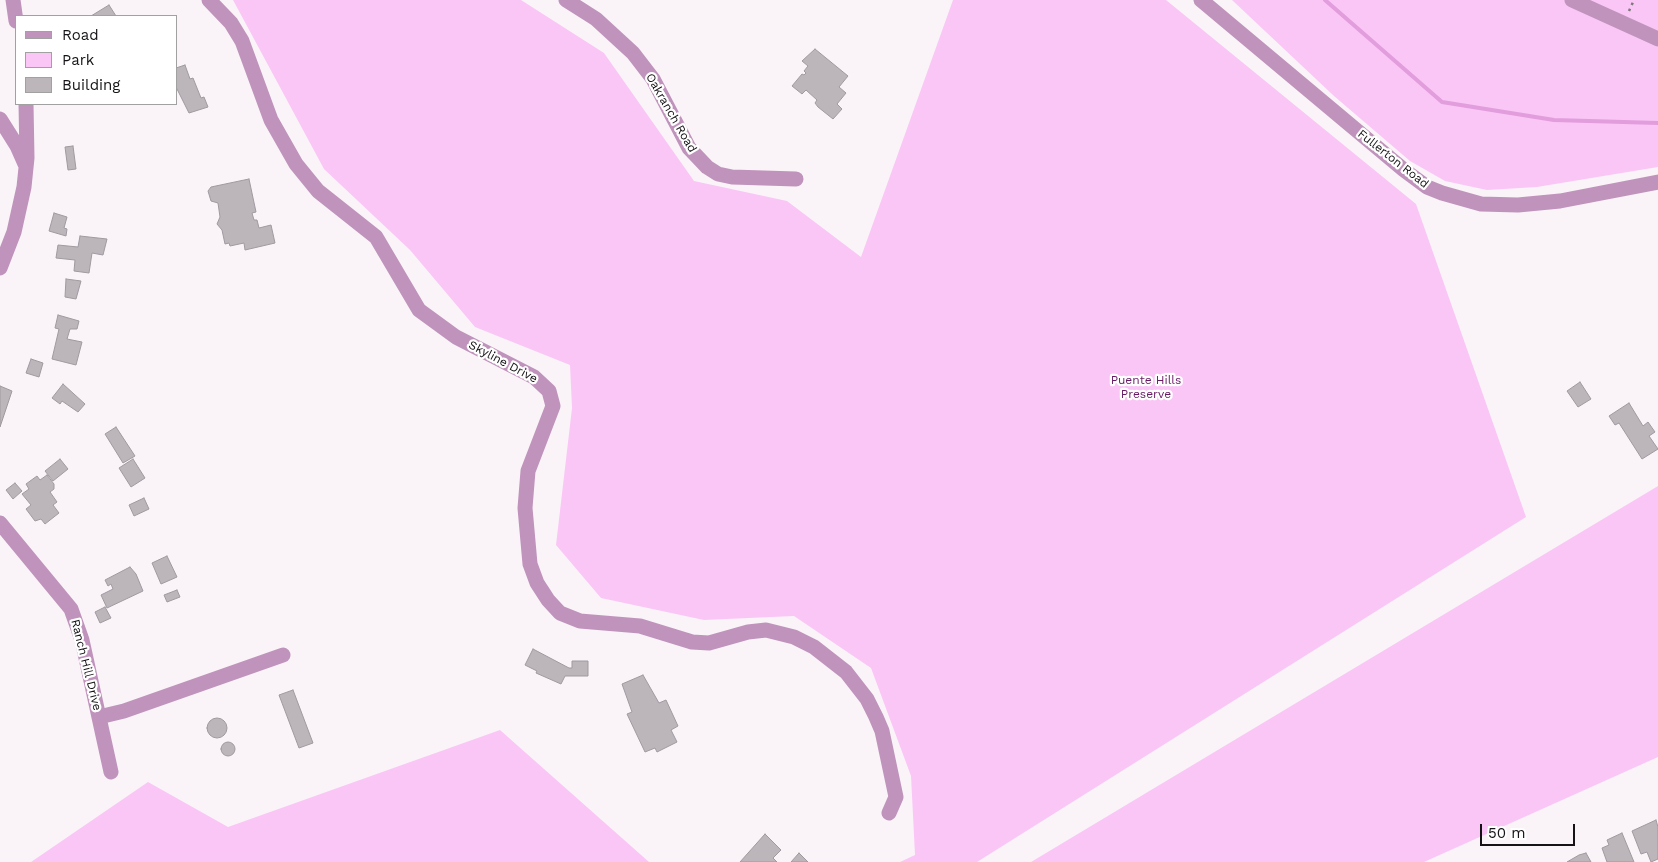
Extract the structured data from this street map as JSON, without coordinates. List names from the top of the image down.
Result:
{
  "streets": {
    "street": [
      "Oakranch Road",
      "Fullerton Road",
      "Skyline Drive",
      "Ranch Hill Drive"
    ]
  },
  "parks": ["Puente Hills Preserve"],
  "legend": ["Road", "Park", "Building"],
  "scale_bar": "50 m"
}
